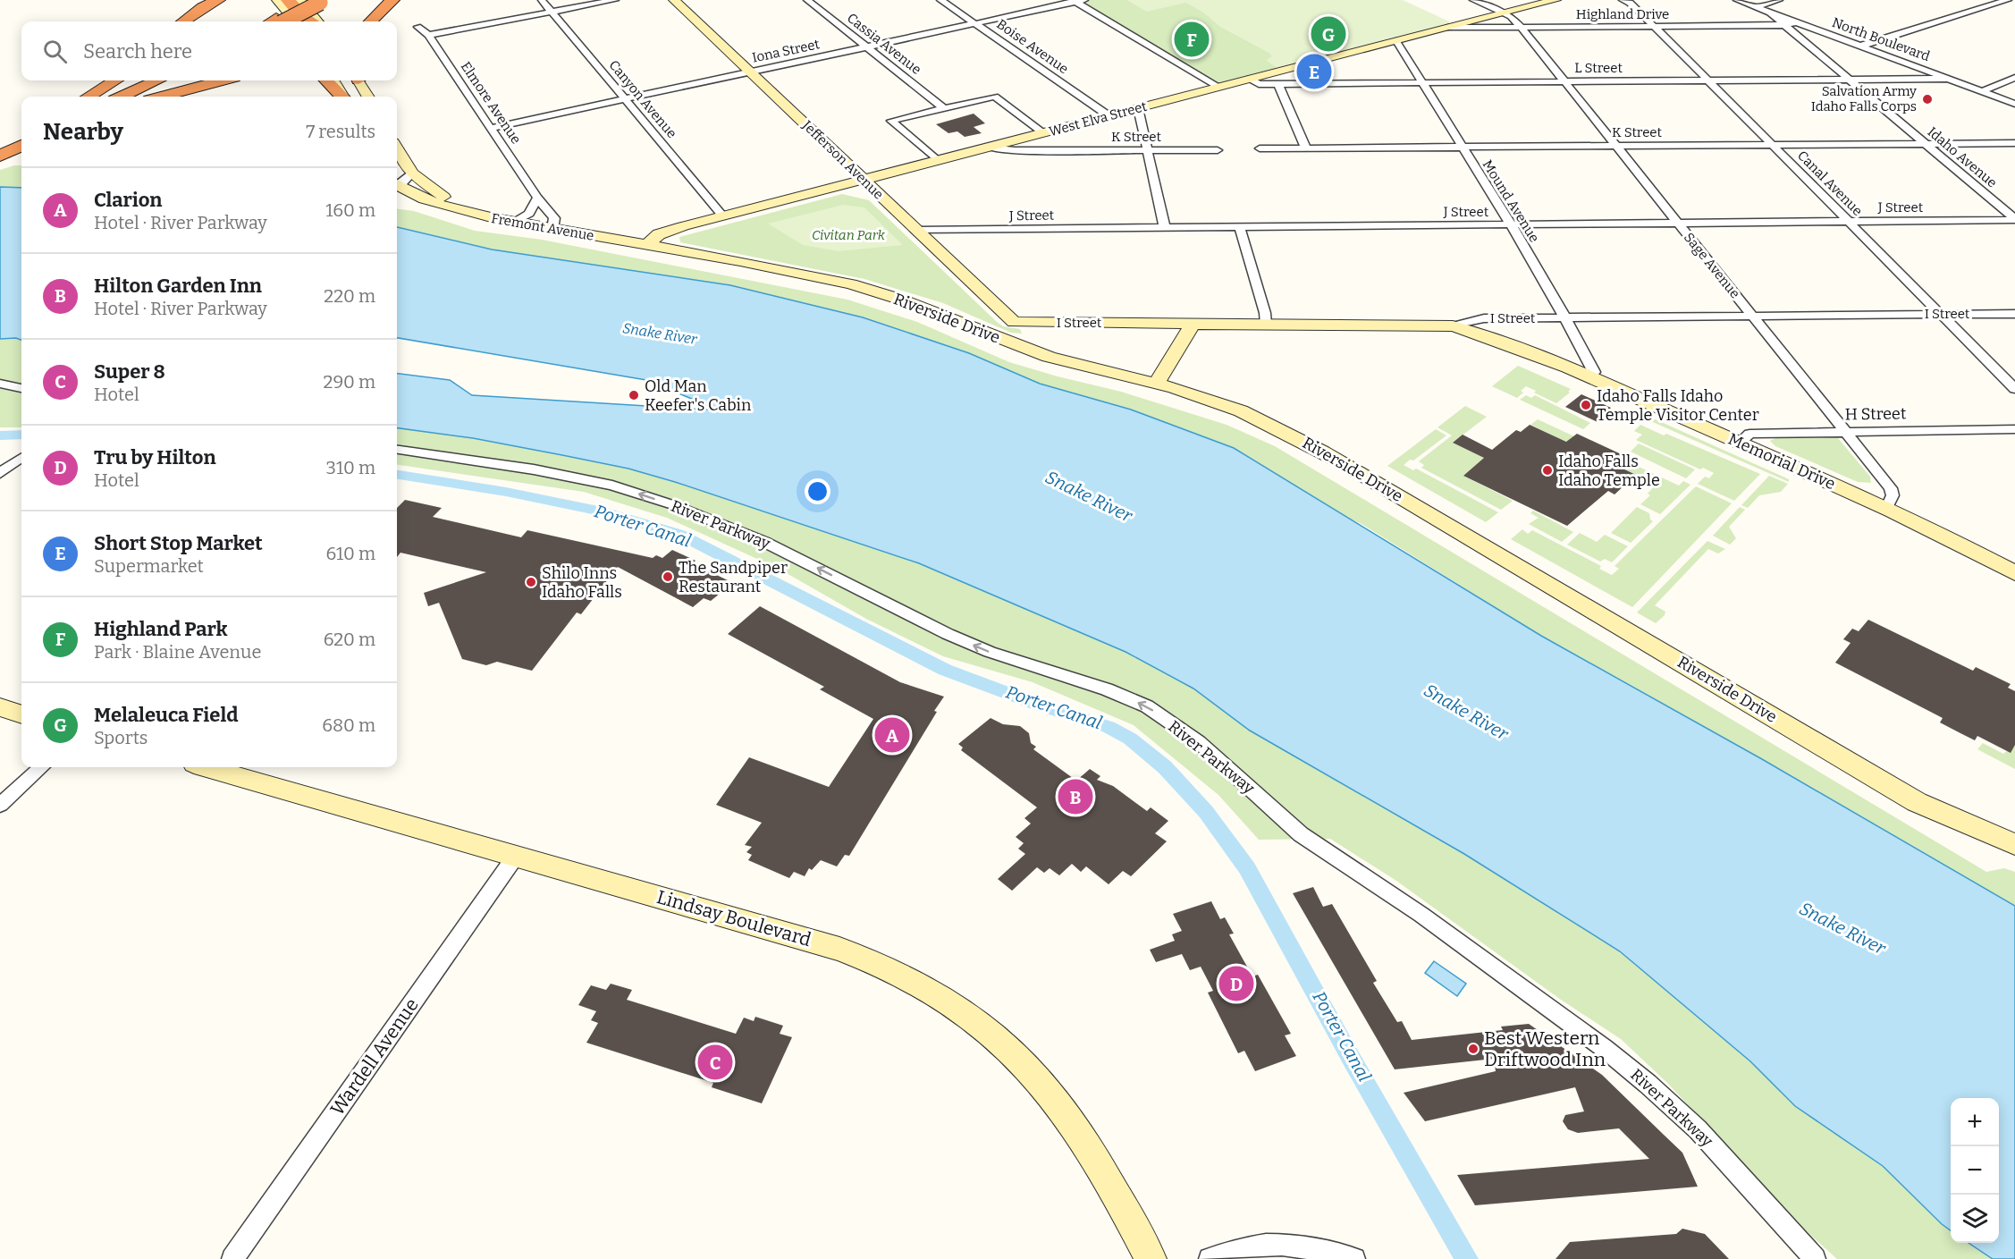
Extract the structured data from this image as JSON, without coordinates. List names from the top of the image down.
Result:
{
  "streets": {
    "street": [
      "Highland Drive",
      "North Boulevard",
      "Cassia Avenue",
      "Boise Avenue",
      "Iona Street",
      "L Street",
      "Canyon Avenue",
      "Elmore Avenue",
      "West Elva Street",
      "K Street",
      "Idaho Avenue",
      "Jefferson Avenue",
      "Canal Avenue",
      "Mound Avenue",
      "J Street",
      "Fremont Avenue",
      "Sage Avenue",
      "I Street",
      "Riverside Drive",
      "H Street",
      "Memorial Drive",
      "River Parkway",
      "Lindsay Boulevard",
      "Wardell Avenue"
    ]
  },
  "crossings": [
    ["Highland Drive", "North Boulevard"],
    ["Highland Drive", "West Elva Street"],
    ["Highland Drive", "Idaho Avenue"],
    ["Highland Drive", "Canal Avenue"],
    ["Highland Drive", "Sage Avenue"],
    ["North Boulevard", "L Street"],
    ["North Boulevard", "Idaho Avenue"],
    ["Cassia Avenue", "Iona Street"],
    ["Boise Avenue", "Iona Street"],
    ["Boise Avenue", "West Elva Street"],
    ["Iona Street", "Canyon Avenue"],
    ["Iona Street", "Elmore Avenue"],
    ["Iona Street", "Jefferson Avenue"],
    ["L Street", "West Elva Street"],
    ["L Street", "Idaho Avenue"],
    ["L Street", "Canal Avenue"],
    ["L Street", "Mound Avenue"],
    ["L Street", "Sage Avenue"],
    ["Canyon Avenue", "West Elva Street"],
    ["Elmore Avenue", "Fremont Avenue"],
    ["West Elva Street", "K Street"],
    ["West Elva Street", "Jefferson Avenue"],
    ["West Elva Street", "Mound Avenue"],
    ["West Elva Street", "Fremont Avenue"],
    ["West Elva Street", "Sage Avenue"],
    ["West Elva Street", "Riverside Drive"],
    ["K Street", "Idaho Avenue"],
    ["K Street", "Canal Avenue"],
    ["K Street", "Mound Avenue"],
    ["K Street", "Sage Avenue"],
    ["Idaho Avenue", "J Street"],
    ["Jefferson Avenue", "J Street"],
    ["Jefferson Avenue", "I Street"],
    ["Canal Avenue", "J Street"],
    ["Canal Avenue", "I Street"],
    ["Mound Avenue", "J Street"],
    ["Mound Avenue", "I Street"],
    ["Mound Avenue", "Memorial Drive"],
    ["J Street", "Sage Avenue"],
    ["Fremont Avenue", "Riverside Drive"],
    ["Sage Avenue", "I Street"],
    ["Sage Avenue", "H Street"],
    ["Sage Avenue", "Memorial Drive"],
    ["I Street", "Memorial Drive"],
    ["H Street", "Memorial Drive"],
    ["Lindsay Boulevard", "Wardell Avenue"]
  ],
  "one_way": ["River Parkway"],
  "water": ["Snake River", "Porter Canal"],
  "parks": ["Civitan Park"],
  "places": [
    "Salvation Army Idaho Falls Corps",
    "Old Man Keefer's Cabin",
    "Idaho Falls Idaho Temple Visitor Center",
    "Idaho Falls Idaho Temple",
    "The Sandpiper Restaurant",
    "Shilo Inns Idaho Falls",
    "Best Western Driftwood Inn"
  ],
  "page": {
    "pins": [
      "G",
      "F",
      "E",
      "A",
      "B",
      "D",
      "C"
    ],
    "search": "Search here",
    "heading": ["Nearby", "7 results"],
    "list": [
      {
        "mark": "A",
        "name": "Clarion",
        "note": "Hotel · River Parkway",
        "value": "160 m"
      },
      {
        "mark": "B",
        "name": "Hilton Garden Inn",
        "note": "Hotel · River Parkway",
        "value": "220 m"
      },
      {
        "mark": "C",
        "name": "Super 8",
        "note": "Hotel",
        "value": "290 m"
      },
      {
        "mark": "D",
        "name": "Tru by Hilton",
        "note": "Hotel",
        "value": "310 m"
      },
      {
        "mark": "E",
        "name": "Short Stop Market",
        "note": "Supermarket",
        "value": "610 m"
      },
      {
        "mark": "F",
        "name": "Highland Park",
        "note": "Park · Blaine Avenue",
        "value": "620 m"
      },
      {
        "mark": "G",
        "name": "Melaleuca Field",
        "note": "Sports",
        "value": "680 m"
      }
    ],
    "map_buttons": ["+", "−"]
  }
}
